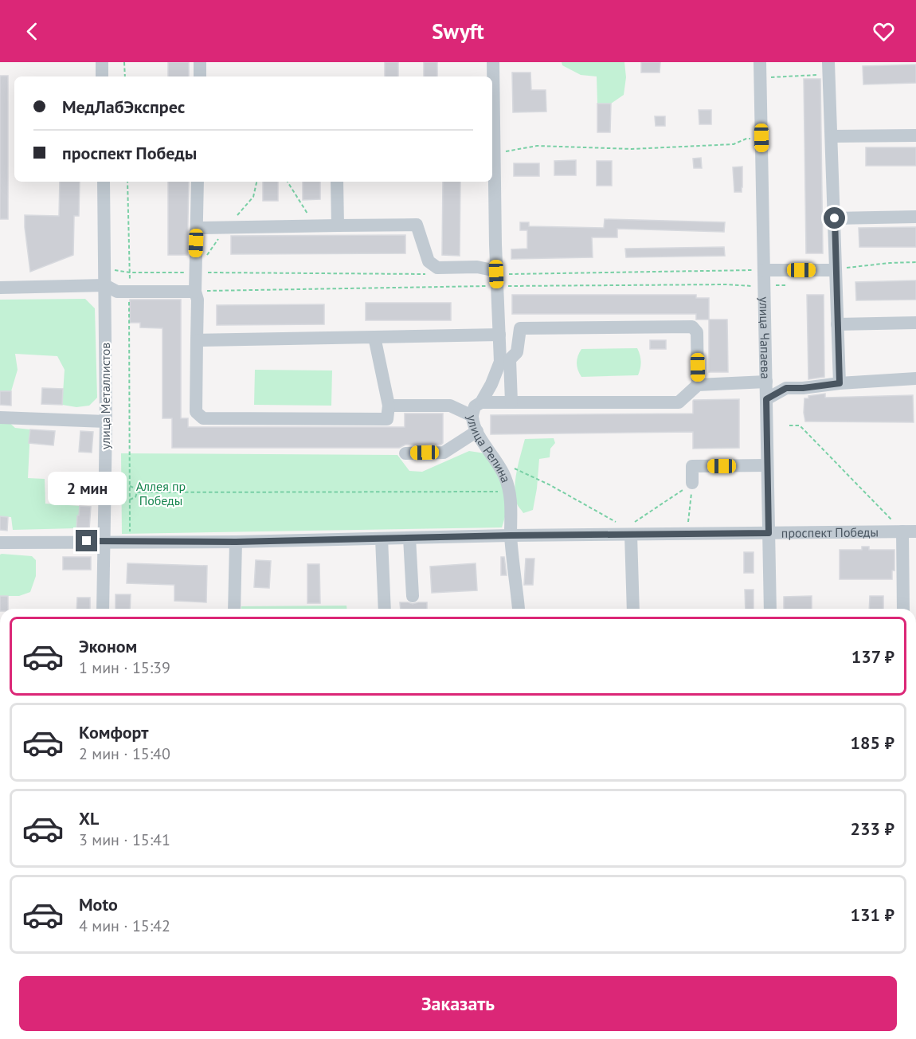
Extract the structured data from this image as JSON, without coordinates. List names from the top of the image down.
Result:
{
  "streets": {
    "street": [
      "улица Чапаева",
      "улица Металлистов",
      "улица Репина",
      "проспект Победы"
    ]
  },
  "crossings": [
    ["улица Чапаева", "проспект Победы"],
    ["улица Металлистов", "проспект Победы"],
    ["улица Репина", "проспект Победы"]
  ],
  "parks": ["Аллея пр Победы"],
  "page": {
    "header": "Swyft",
    "banner": ["МедЛабЭкспрес", "проспект Победы"],
    "bubble": "2 мин",
    "list": [
      {
        "name": "Эконом",
        "note": "1 мин · 15:39",
        "value": "137 ₽"
      },
      {
        "name": "Комфорт",
        "note": "2 мин · 15:40",
        "value": "185 ₽"
      },
      {
        "name": "XL",
        "note": "3 мин · 15:41",
        "value": "233 ₽"
      },
      {
        "name": "Moto",
        "note": "4 мин · 15:42",
        "value": "131 ₽"
      }
    ],
    "buttons": "Заказать"
  }
}
